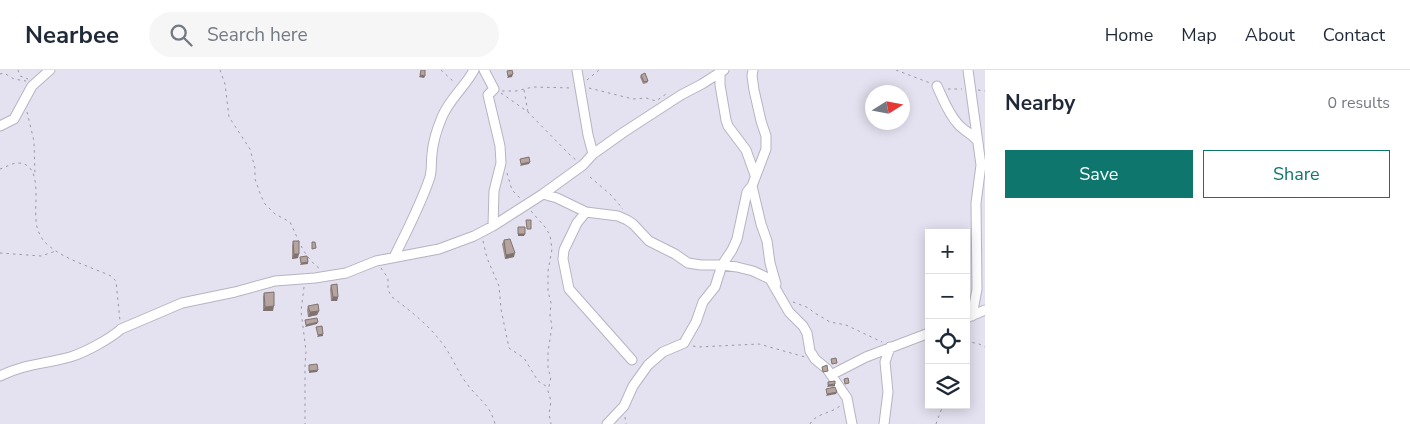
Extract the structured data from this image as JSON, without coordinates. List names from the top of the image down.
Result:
{
  "north": "right",
  "page": {
    "header": "Nearbee",
    "search": "Search here",
    "nav": [
      "Home",
      "Map",
      "About",
      "Contact"
    ],
    "heading": ["Nearby", "0 results"],
    "buttons": ["Save", "Share"],
    "map_buttons": ["+", "−"]
  }
}
